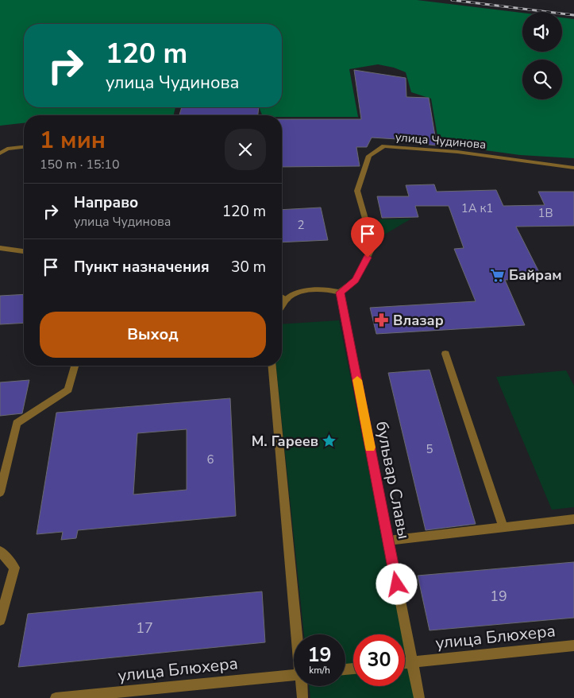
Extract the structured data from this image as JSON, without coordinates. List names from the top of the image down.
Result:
{
  "streets": {
    "street": ["улица Чудинова", "бульвар Славы", "улица Блюхера"]
  },
  "crossings": [
    ["улица Чудинова", "бульвар Славы"],
    ["бульвар Славы", "улица Блюхера"]
  ],
  "places": {
    "supermarket": ["Байрам"],
    "pharmacy": ["Влазар"],
    "place": ["М. Гареев"]
  },
  "house_numbers": [
    "1А к1",
    "1В",
    "2",
    "5",
    "6",
    "19",
    "17"
  ],
  "page": {
    "turn": ["120 m", "улица Чудинова"],
    "heading": ["1 мин", "150 m · 15:10"],
    "list": [
      {
        "name": "Направо",
        "note": "улица Чудинова",
        "value": "120 m"
      },
      {
        "name": "Пункт назначения",
        "value": "30 m"
      }
    ],
    "buttons": "Выход",
    "speed": "19 km/h",
    "limit": "30"
  }
}
